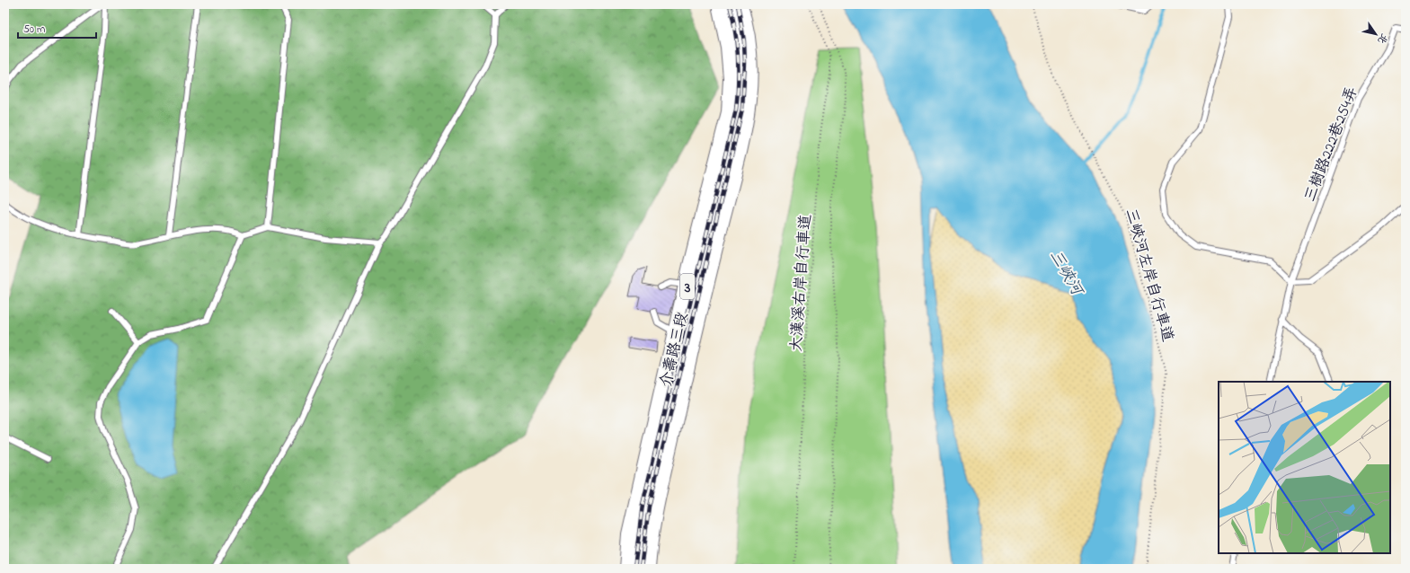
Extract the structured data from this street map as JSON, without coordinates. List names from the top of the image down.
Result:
{
  "streets": {
    "main road": ["3", "介壽路三段"],
    "lane": ["三樹路222巷254弄"],
    "path": ["三峽河左岸自行車道", "大漢溪右岸自行車道"]
  },
  "water": ["三峽河"],
  "scale_bar": "50 m",
  "north": "bottom right"
}
